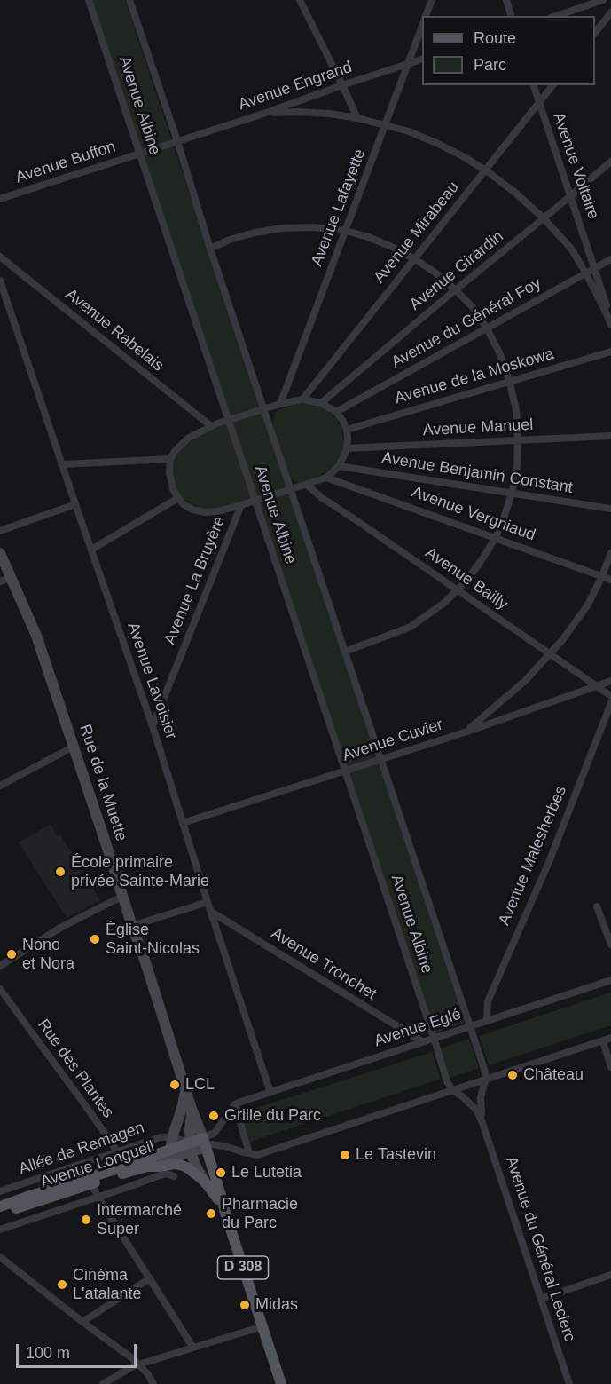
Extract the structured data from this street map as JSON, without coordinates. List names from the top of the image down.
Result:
{
  "streets": {
    "main road": ["Avenue Longueil", "D 308"],
    "street": [
      "Avenue Engrand",
      "Avenue Albine",
      "Avenue Buffon",
      "Avenue Voltaire",
      "Avenue Lafayette",
      "Avenue Mirabeau",
      "Avenue Girardin",
      "Avenue du Général Foy",
      "Avenue Rabelais",
      "Avenue de la Moskowa",
      "Avenue Manuel",
      "Avenue Benjamin Constant",
      "Avenue Vergniaud",
      "Avenue Bailly",
      "Avenue La Bruyère",
      "Avenue Lavoisier",
      "Avenue Cuvier",
      "Rue de la Muette",
      "Avenue Malesherbes",
      "Avenue Tronchet",
      "Avenue Eglé",
      "Rue des Plantes",
      "Allée de Remagen",
      "Avenue du Général Leclerc"
    ]
  },
  "crossings": [
    ["Avenue Engrand", "Avenue Albine"],
    ["Avenue Engrand", "Avenue Buffon"],
    ["Avenue Engrand", "Avenue Lafayette"],
    ["Avenue Albine", "Avenue Buffon"],
    ["Avenue Albine", "Avenue Lafayette"],
    ["Avenue Albine", "Avenue Mirabeau"],
    ["Avenue Albine", "Avenue Girardin"],
    ["Avenue Albine", "Avenue du Général Foy"],
    ["Avenue Albine", "Avenue Rabelais"],
    ["Avenue Albine", "Avenue de la Moskowa"],
    ["Avenue Albine", "Avenue Manuel"],
    ["Avenue Albine", "Avenue Benjamin Constant"],
    ["Avenue Albine", "Avenue Vergniaud"],
    ["Avenue Albine", "Avenue Bailly"],
    ["Avenue Albine", "Avenue La Bruyère"],
    ["Avenue Albine", "Avenue Cuvier"],
    ["Avenue Albine", "Avenue Eglé"],
    ["Avenue Albine", "Avenue du Général Leclerc"],
    ["Avenue Voltaire", "Avenue Mirabeau"],
    ["Avenue Voltaire", "Avenue Girardin"],
    ["Avenue Voltaire", "Avenue du Général Foy"],
    ["Avenue Lafayette", "Avenue Mirabeau"],
    ["Avenue Lafayette", "Avenue Girardin"],
    ["Avenue Lafayette", "Avenue du Général Foy"],
    ["Avenue Lafayette", "Avenue de la Moskowa"],
    ["Avenue Lafayette", "Avenue Manuel"],
    ["Avenue Lafayette", "Avenue Benjamin Constant"],
    ["Avenue Lafayette", "Avenue Vergniaud"],
    ["Avenue Lafayette", "Avenue Bailly"],
    ["Avenue Mirabeau", "Avenue Girardin"],
    ["Avenue Mirabeau", "Avenue du Général Foy"],
    ["Avenue Mirabeau", "Avenue de la Moskowa"],
    ["Avenue Mirabeau", "Avenue Manuel"],
    ["Avenue Mirabeau", "Avenue Benjamin Constant"],
    ["Avenue Mirabeau", "Avenue Vergniaud"],
    ["Avenue Mirabeau", "Avenue Bailly"],
    ["Avenue Girardin", "Avenue du Général Foy"],
    ["Avenue Girardin", "Avenue de la Moskowa"],
    ["Avenue Girardin", "Avenue Manuel"],
    ["Avenue Girardin", "Avenue Benjamin Constant"],
    ["Avenue Girardin", "Avenue Vergniaud"],
    ["Avenue Girardin", "Avenue Bailly"],
    ["Avenue du Général Foy", "Avenue de la Moskowa"],
    ["Avenue du Général Foy", "Avenue Manuel"],
    ["Avenue du Général Foy", "Avenue Benjamin Constant"],
    ["Avenue du Général Foy", "Avenue Vergniaud"],
    ["Avenue du Général Foy", "Avenue Bailly"],
    ["Avenue Rabelais", "Avenue La Bruyère"],
    ["Avenue de la Moskowa", "Avenue Manuel"],
    ["Avenue de la Moskowa", "Avenue Benjamin Constant"],
    ["Avenue de la Moskowa", "Avenue Vergniaud"],
    ["Avenue de la Moskowa", "Avenue Bailly"],
    ["Avenue Manuel", "Avenue Benjamin Constant"],
    ["Avenue Manuel", "Avenue Vergniaud"],
    ["Avenue Manuel", "Avenue Bailly"],
    ["Avenue Benjamin Constant", "Avenue Vergniaud"],
    ["Avenue Benjamin Constant", "Avenue Bailly"],
    ["Avenue Vergniaud", "Avenue Bailly"],
    ["Avenue Bailly", "Avenue Cuvier"],
    ["Avenue La Bruyère", "Avenue Lavoisier"],
    ["Avenue Lavoisier", "Avenue Cuvier"],
    ["Avenue Lavoisier", "Avenue Tronchet"],
    ["Avenue Lavoisier", "Avenue Eglé"],
    ["Rue de la Muette", "Allée de Remagen"],
    ["Rue de la Muette", "Avenue Longueil"],
    ["Rue de la Muette", "D 308"],
    ["Avenue Malesherbes", "Avenue Eglé"],
    ["Avenue Tronchet", "Avenue Eglé"],
    ["Avenue Eglé", "Avenue du Général Leclerc"],
    ["Rue des Plantes", "Allée de Remagen"],
    ["Rue des Plantes", "Avenue Longueil"],
    ["Avenue Longueil", "D 308"]
  ],
  "places": [
    "École primaire privée Sainte-Marie",
    "Église Saint-Nicolas",
    "Nono et Nora",
    "Château",
    "LCL",
    "Grille du Parc",
    "Le Tastevin",
    "Le Lutetia",
    "Pharmacie du Parc",
    "Intermarché Super",
    "Cinéma L'atalante",
    "Midas"
  ],
  "legend": ["Route", "Parc"],
  "scale_bar": "100 m"
}
